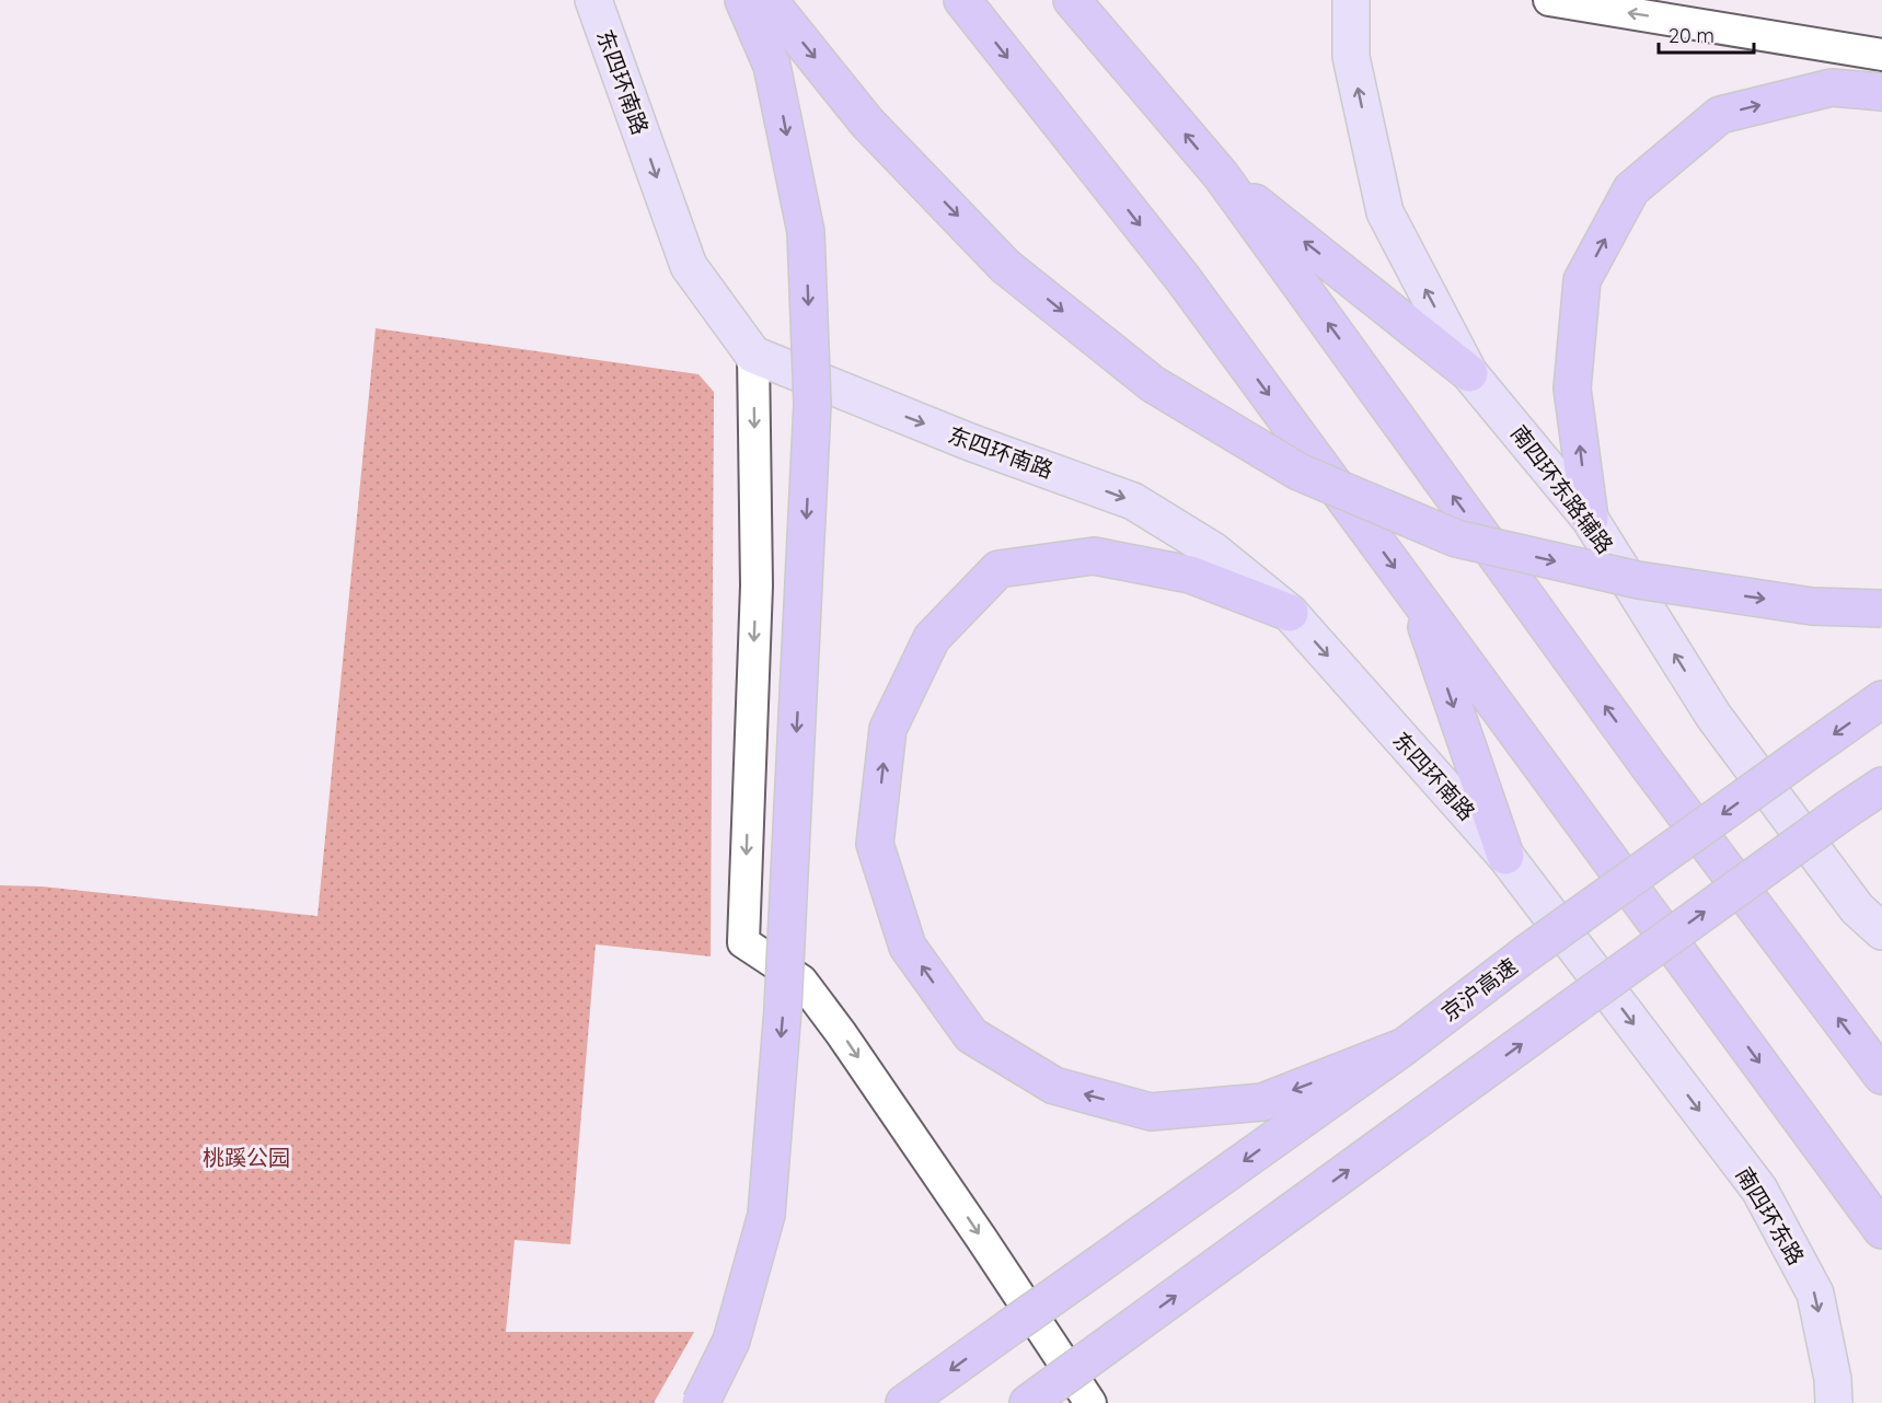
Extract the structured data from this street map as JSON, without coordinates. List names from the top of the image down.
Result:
{
  "streets": {
    "highway": ["京沪高速"],
    "main road": ["东四环南路", "南四环东路辅路", "南四环东路"]
  },
  "crossings": [
    ["东四环南路", "南四环东路"]
  ],
  "one_way": ["东四环南路", "南四环东路辅路", "南四环东路"],
  "parks": ["桃蹊公园"],
  "scale_bar": "20 m"
}
